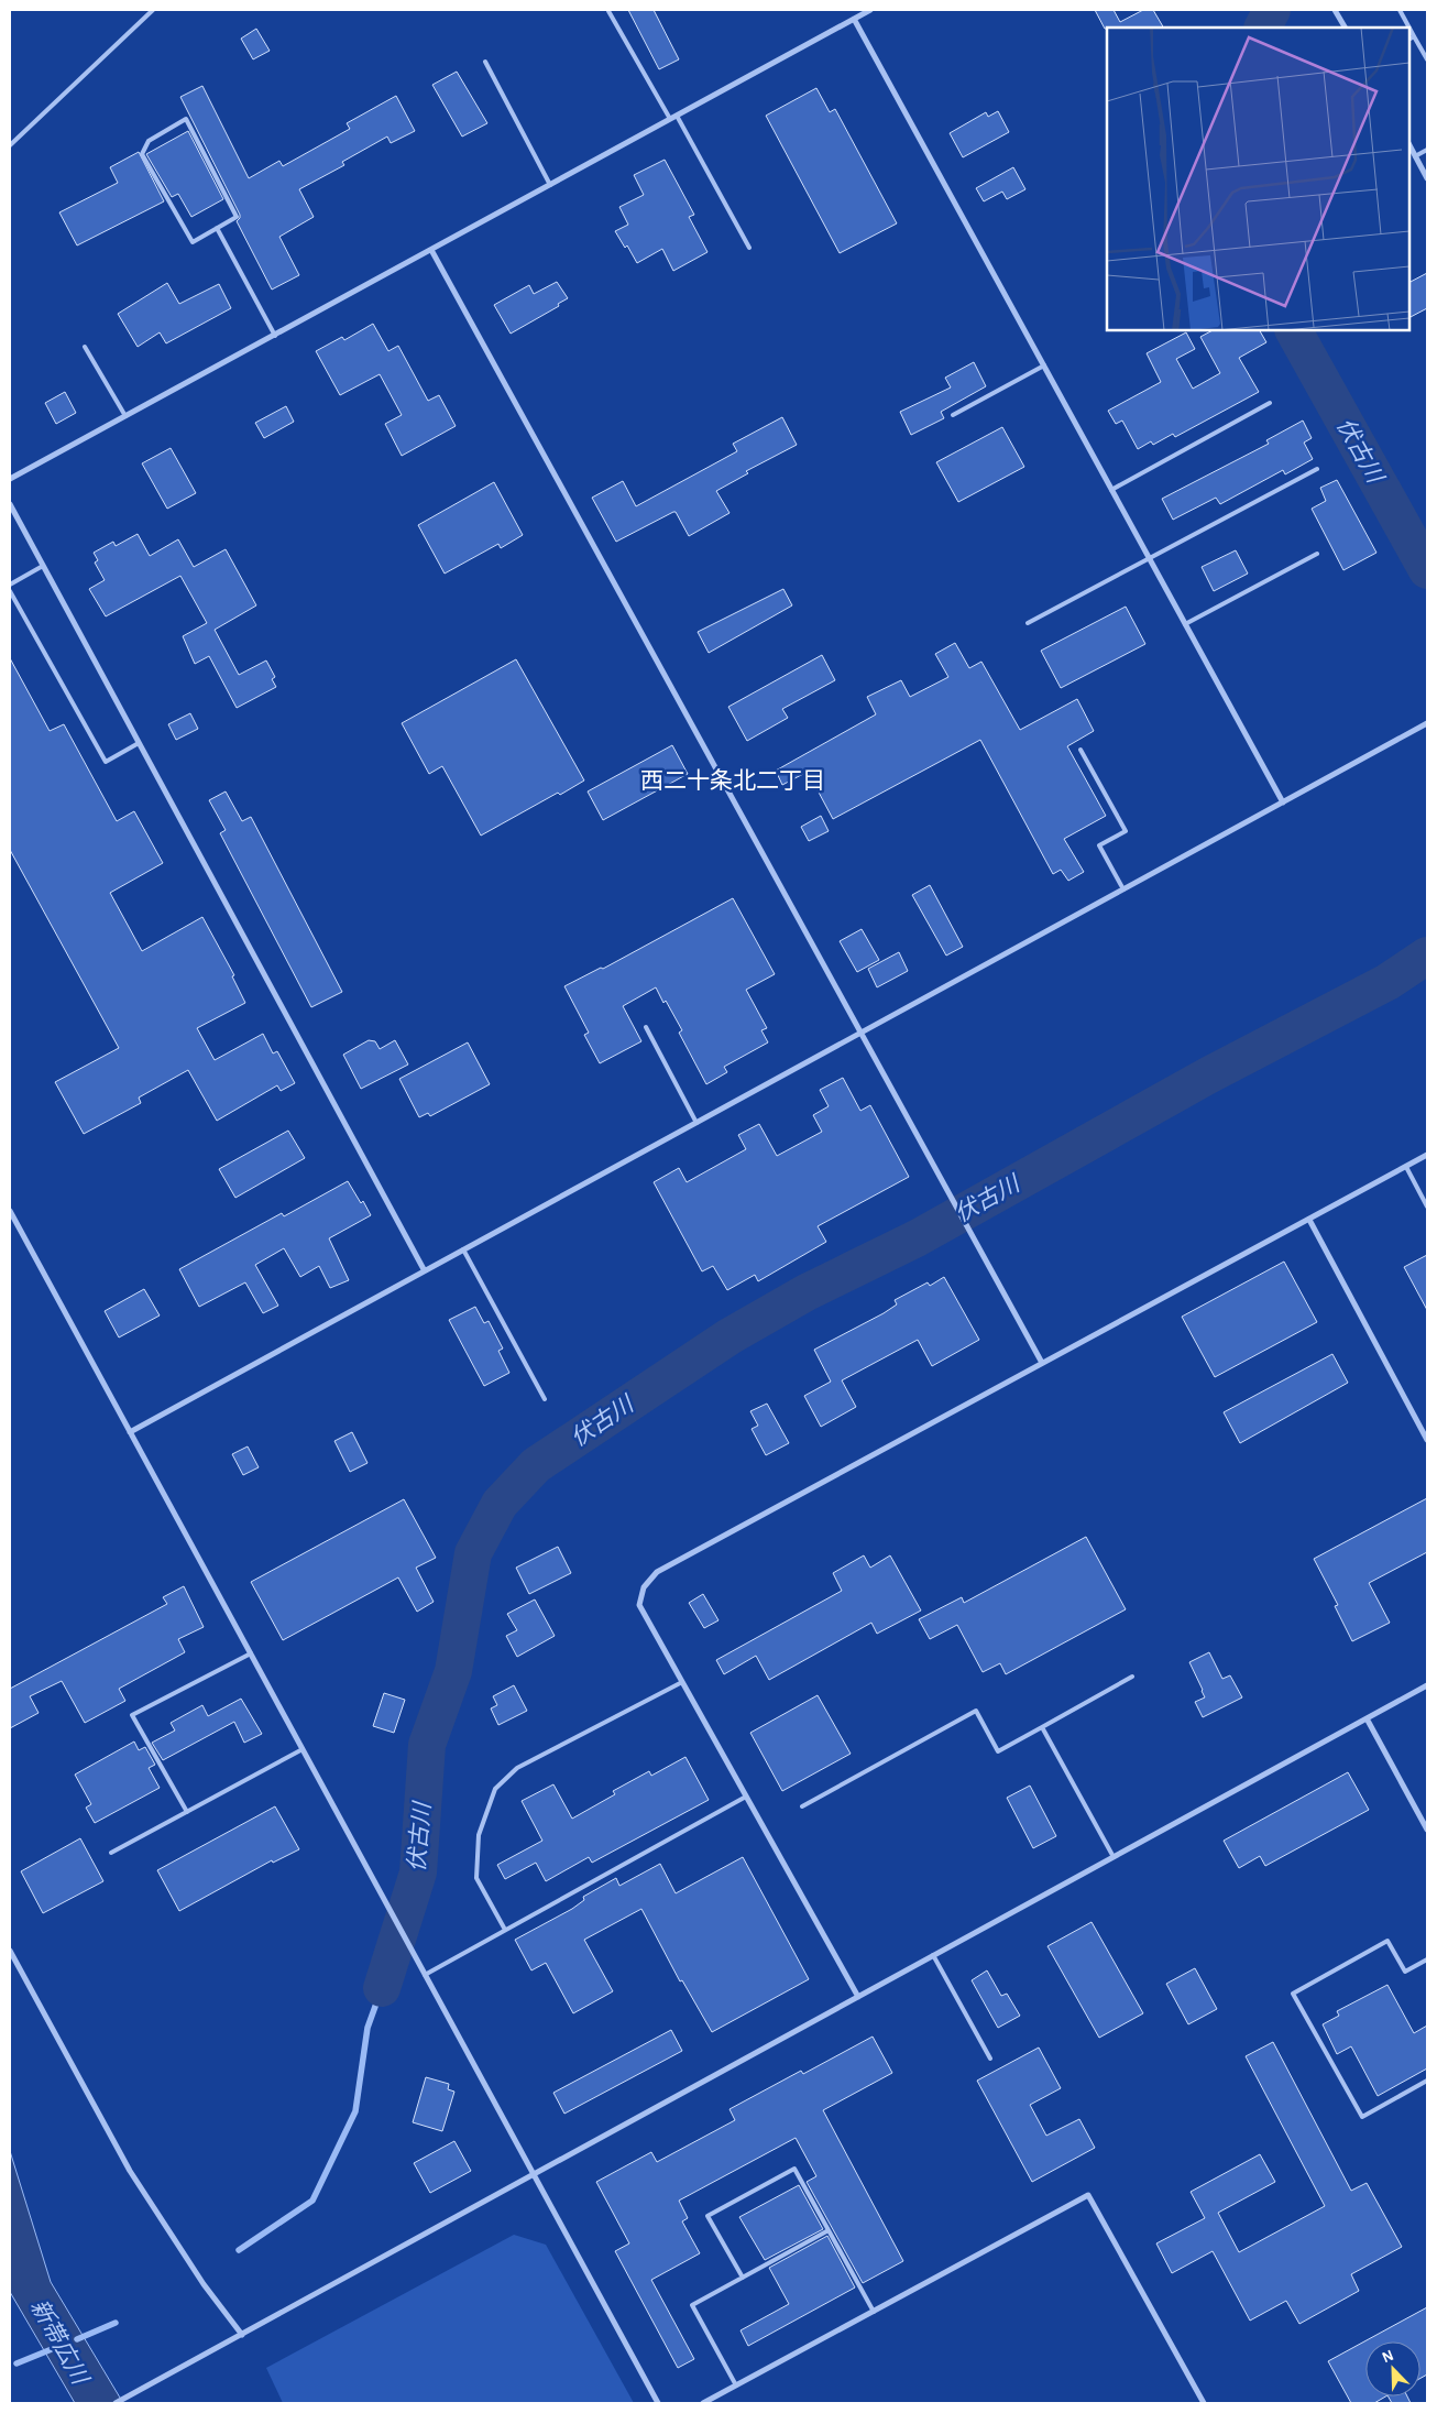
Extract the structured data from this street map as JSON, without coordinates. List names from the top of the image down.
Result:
{
  "districts": ["西二十条北二丁目"],
  "water": ["伏古川", "新帯広川"],
  "north": "top left"
}
